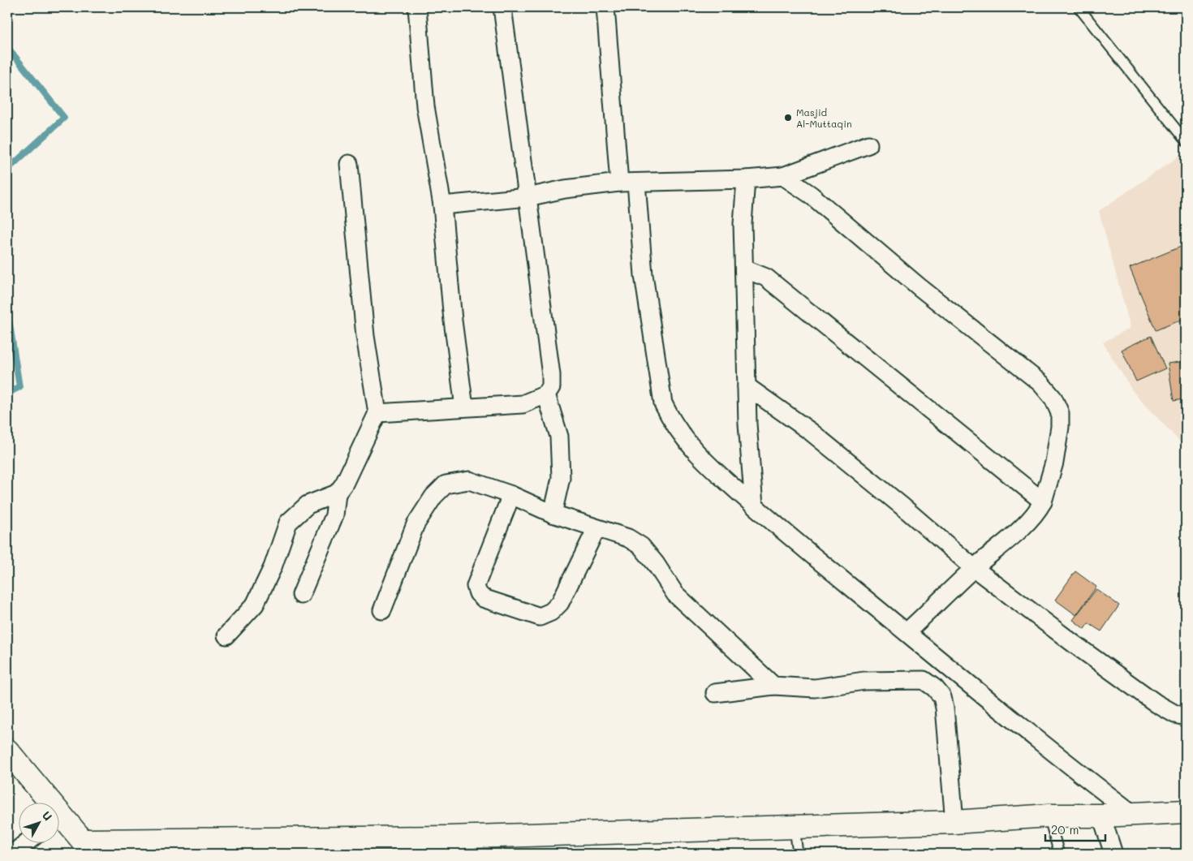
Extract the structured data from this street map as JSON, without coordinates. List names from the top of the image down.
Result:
{
  "places": ["Masjid Al-Muttaqin"],
  "scale_bar": "20 m",
  "north": "top right"
}
